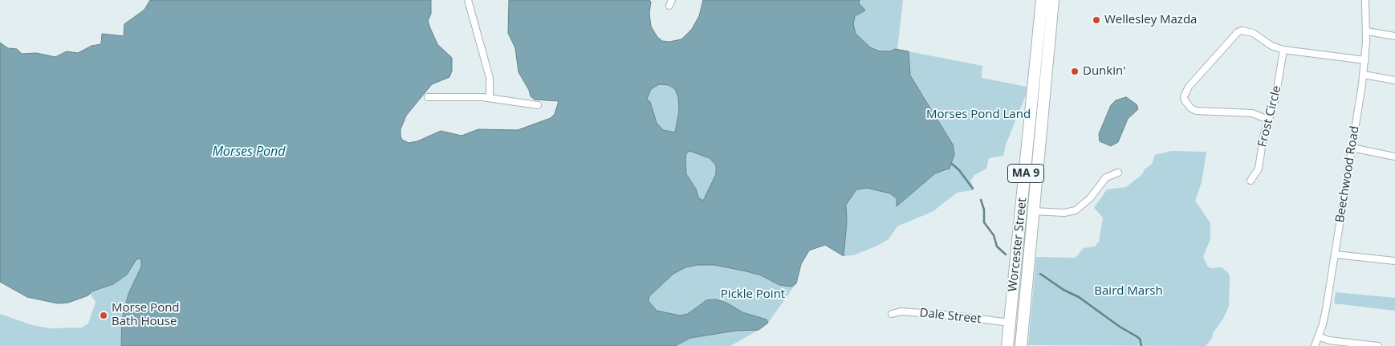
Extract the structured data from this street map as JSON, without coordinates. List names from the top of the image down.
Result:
{
  "streets": {
    "highway": ["MA 9", "Worcester Street"],
    "street": ["Frost Circle", "Beechwood Road", "Dale Street"]
  },
  "crossings": [
    ["Worcester Street", "Dale Street"]
  ],
  "water": ["Morses Pond"],
  "parks": ["Morses Pond Land", "Baird Marsh", "Pickle Point"],
  "places": ["Wellesley Mazda", "Dunkin'", "Morse Pond Bath House"]
}
